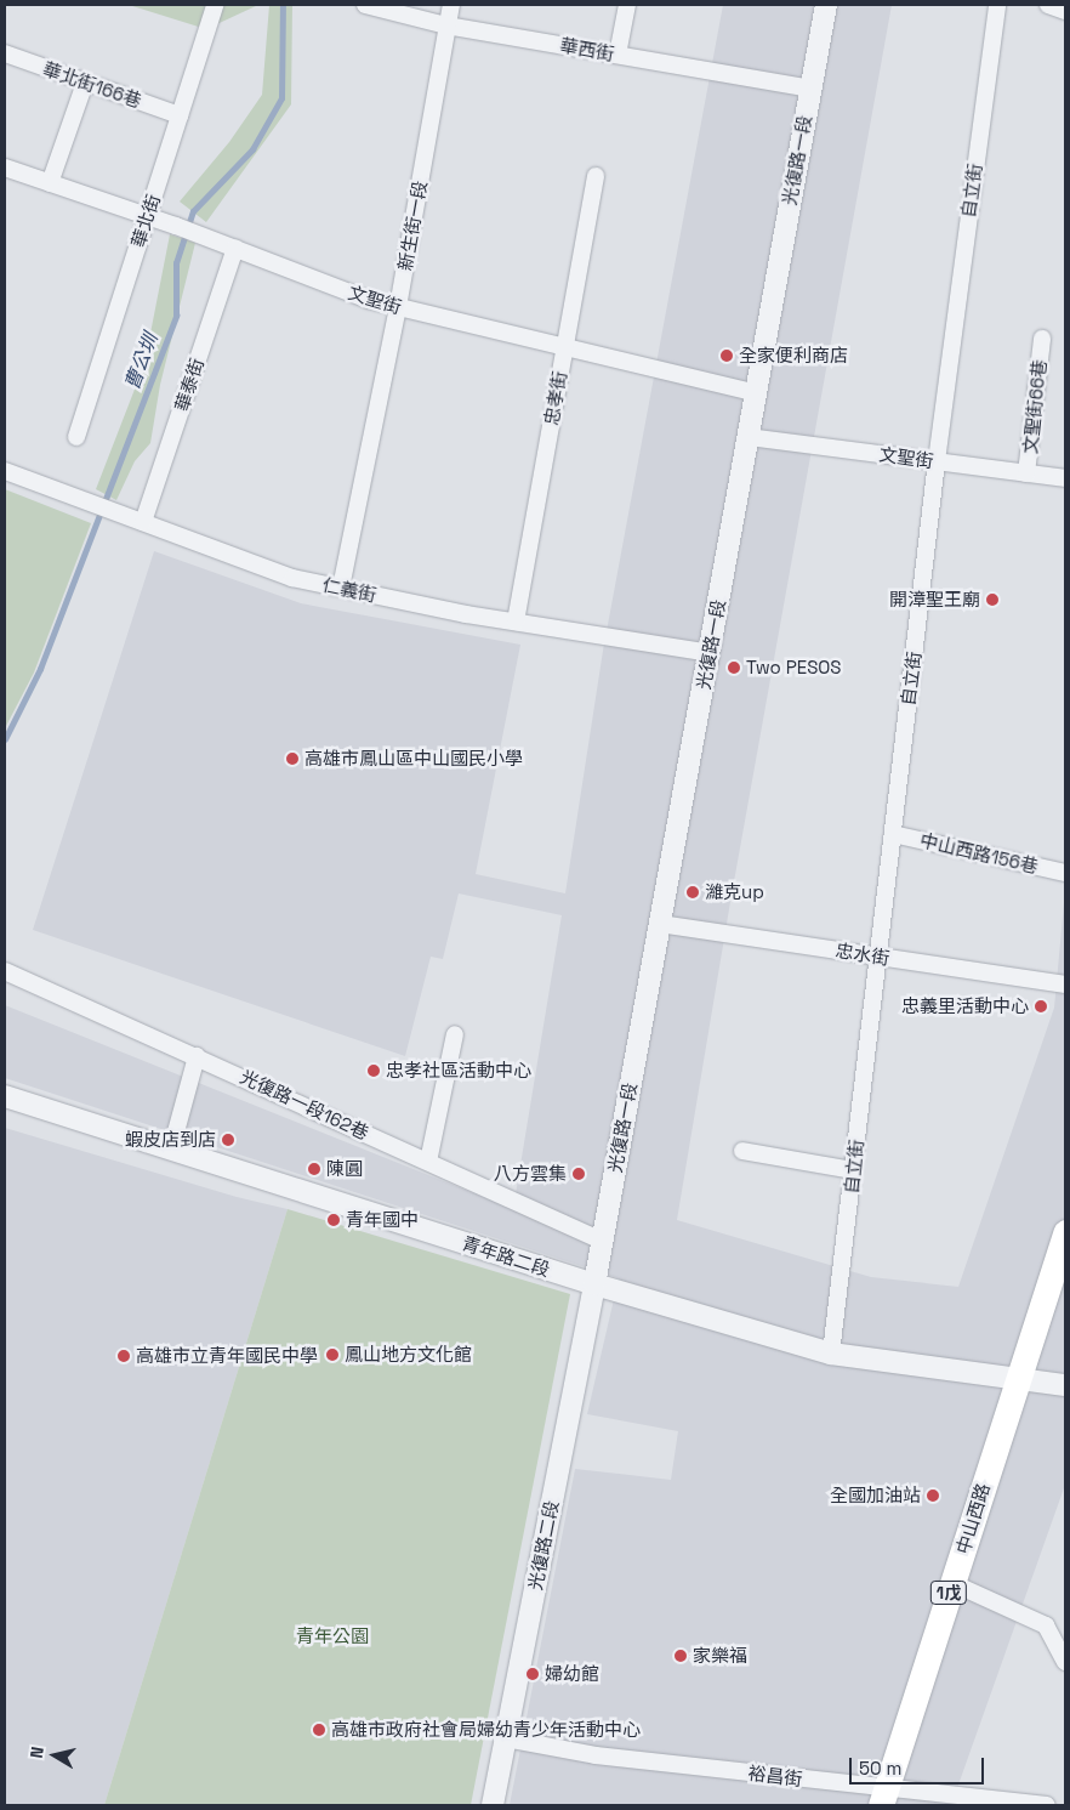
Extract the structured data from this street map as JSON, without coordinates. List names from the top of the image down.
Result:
{
  "streets": {
    "main road": ["中山西路", "1戊"],
    "street": [
      "華西街",
      "華北街166巷",
      "光復路一段",
      "自立街",
      "華北街",
      "新生街一段",
      "文聖街",
      "華泰街",
      "忠孝街",
      "文聖街66巷",
      "仁義街",
      "中山西路156巷",
      "忠水街",
      "光復路一段162巷",
      "青年路二段",
      "光復路二段",
      "裕昌街"
    ]
  },
  "crossings": [
    ["華西街", "光復路一段"],
    ["華西街", "新生街一段"],
    ["華北街166巷", "華北街"],
    ["光復路一段", "文聖街"],
    ["光復路一段", "仁義街"],
    ["光復路一段", "忠水街"],
    ["光復路一段", "光復路一段162巷"],
    ["光復路一段", "青年路二段"],
    ["光復路一段", "光復路二段"],
    ["自立街", "文聖街"],
    ["自立街", "中山西路156巷"],
    ["自立街", "忠水街"],
    ["自立街", "青年路二段"],
    ["華北街", "文聖街"],
    ["新生街一段", "文聖街"],
    ["新生街一段", "仁義街"],
    ["文聖街", "華泰街"],
    ["文聖街", "忠孝街"],
    ["文聖街", "文聖街66巷"],
    ["華泰街", "仁義街"],
    ["忠孝街", "仁義街"],
    ["青年路二段", "中山西路"],
    ["青年路二段", "光復路二段"],
    ["中山西路", "裕昌街"],
    ["光復路二段", "裕昌街"]
  ],
  "water": ["曹公圳"],
  "parks": ["青年公園"],
  "places": [
    "全家便利商店",
    "開漳聖王廟",
    "Two PESOS",
    "高雄市鳳山區中山國民小學",
    "濰克up",
    "忠義里活動中心",
    "忠孝社區活動中心",
    "蝦皮店到店",
    "陳圓",
    "八方雲集",
    "青年國中",
    "鳳山地方文化館",
    "高雄市立青年國民中學",
    "全國加油站",
    "家樂福",
    "婦幼館",
    "高雄市政府社會局婦幼青少年活動中心"
  ],
  "scale_bar": "50 m",
  "north": "left"
}
